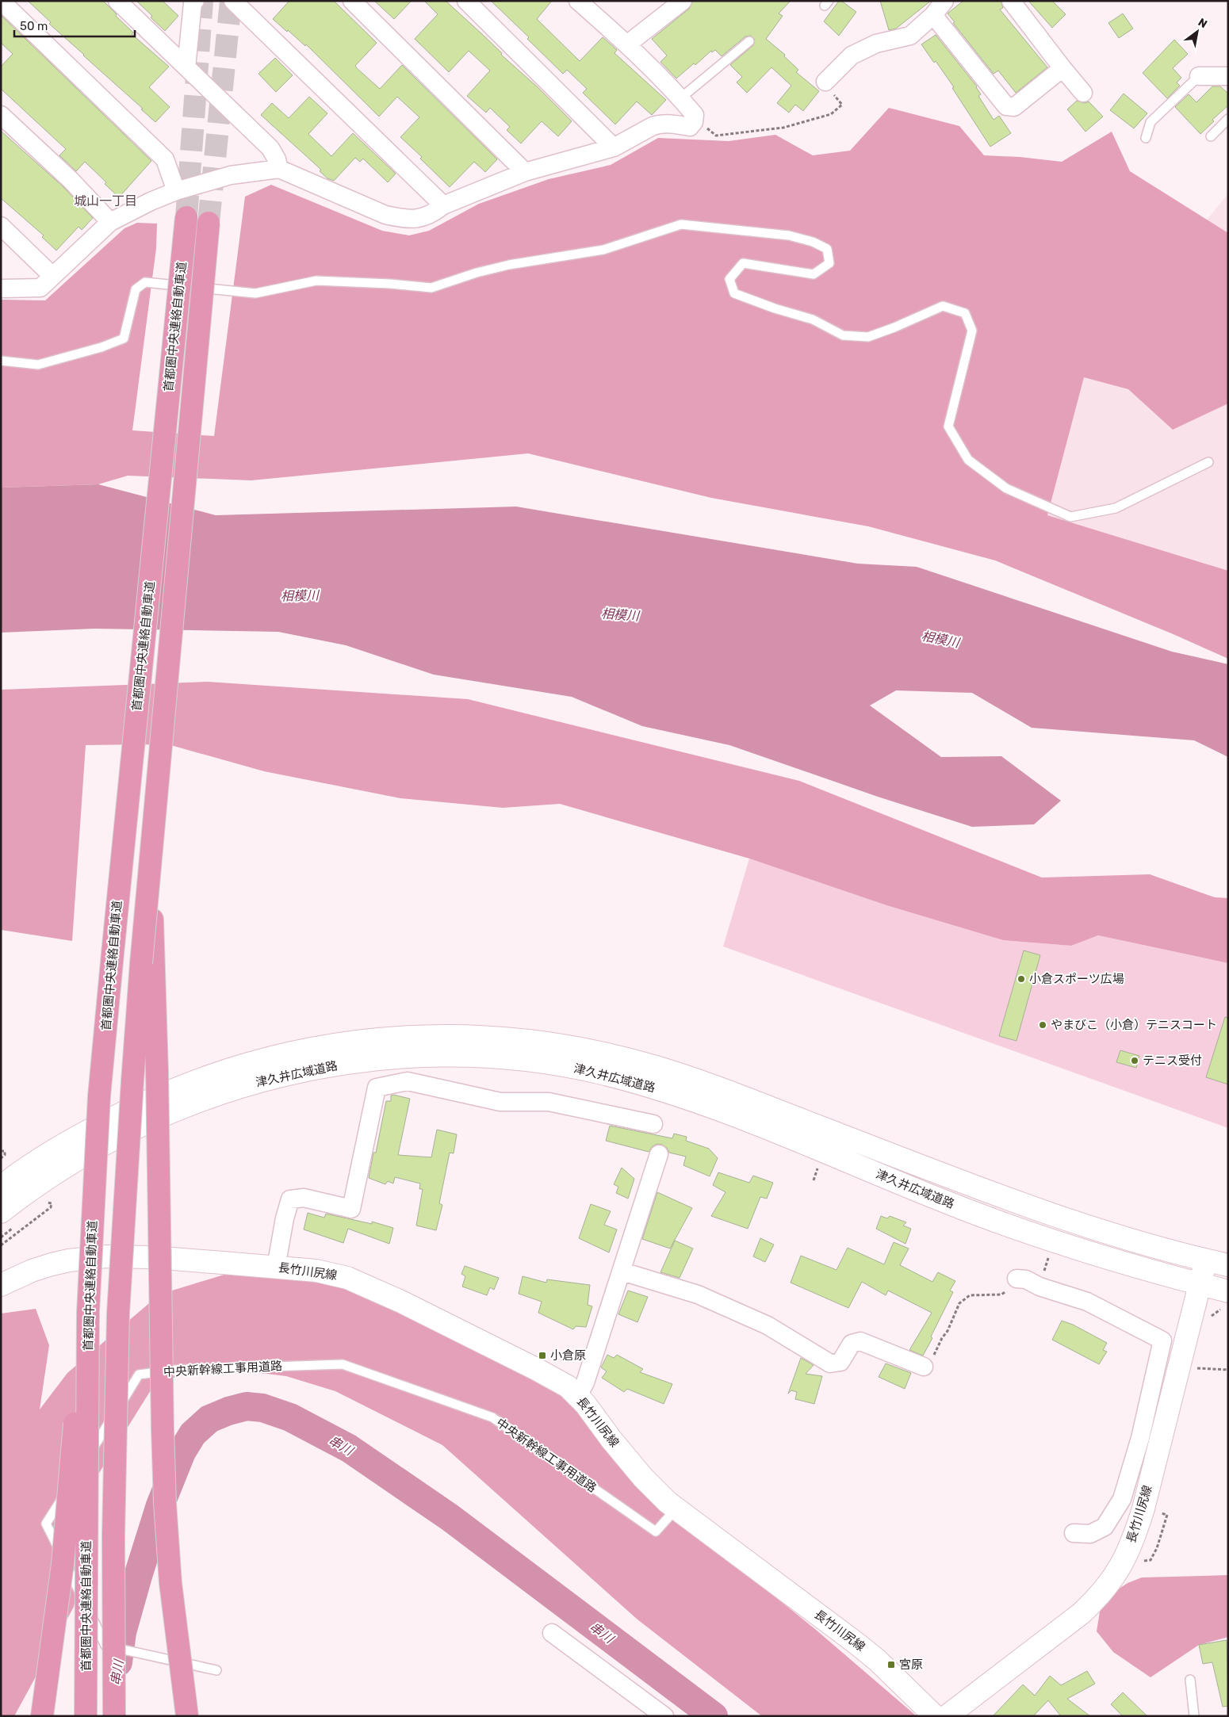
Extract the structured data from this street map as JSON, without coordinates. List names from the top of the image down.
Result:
{
  "streets": {
    "highway": ["首都圏中央連絡自動車道"],
    "main road": ["津久井広域道路", "長竹川尻線"],
    "lane": ["中央新幹線工事用道路"]
  },
  "crossings": [
    ["津久井広域道路", "長竹川尻線"],
    ["長竹川尻線", "中央新幹線工事用道路"]
  ],
  "districts": ["城山一丁目"],
  "water": ["相模川", "串川"],
  "places": {
    "other": ["小倉スポーツ広場", "やまびこ（小倉）テニスコート", "テニス受付"],
    "transit": ["小倉原", "宮原"]
  },
  "scale_bar": "50 m",
  "north": "top right"
}
